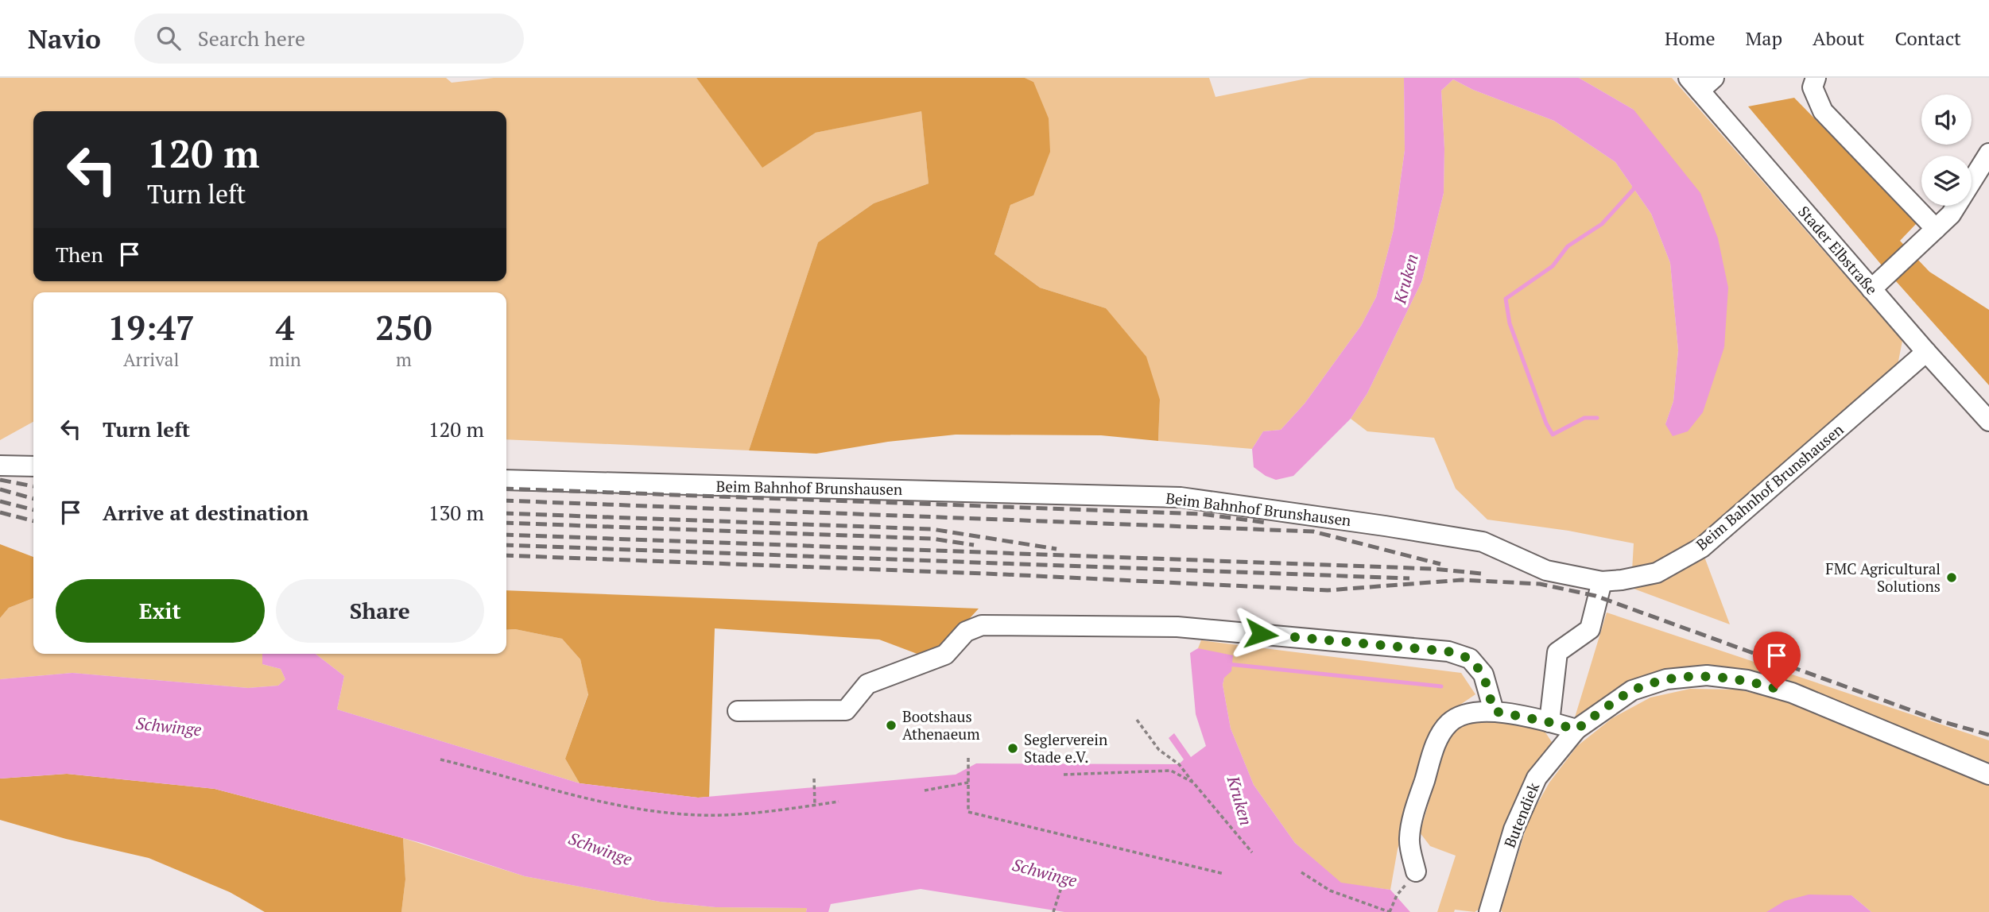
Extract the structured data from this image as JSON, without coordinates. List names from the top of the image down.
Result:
{
  "streets": {
    "street": ["Stader Elbstraße", "Beim Bahnhof Brunshausen", "Butendiek"]
  },
  "crossings": [
    ["Stader Elbstraße", "Beim Bahnhof Brunshausen"]
  ],
  "water": ["Kruken", "Schwinge"],
  "places": ["FMC Agricultural Solutions", "Bootshaus Athenaeum", "Seglerverein Stade e.V."],
  "page": {
    "header": "Navio",
    "search": "Search here",
    "nav": [
      "Home",
      "Map",
      "About",
      "Contact"
    ],
    "turn": ["120 m", "Turn left"],
    "then": "Then",
    "eta": [
      "19:47",
      "Arrival",
      "4",
      "min",
      "250",
      "m"
    ],
    "list": [
      {
        "name": "Turn left",
        "value": "120 m"
      },
      {
        "name": "Arrive at destination",
        "value": "130 m"
      }
    ],
    "buttons": ["Exit", "Share"]
  }
}
